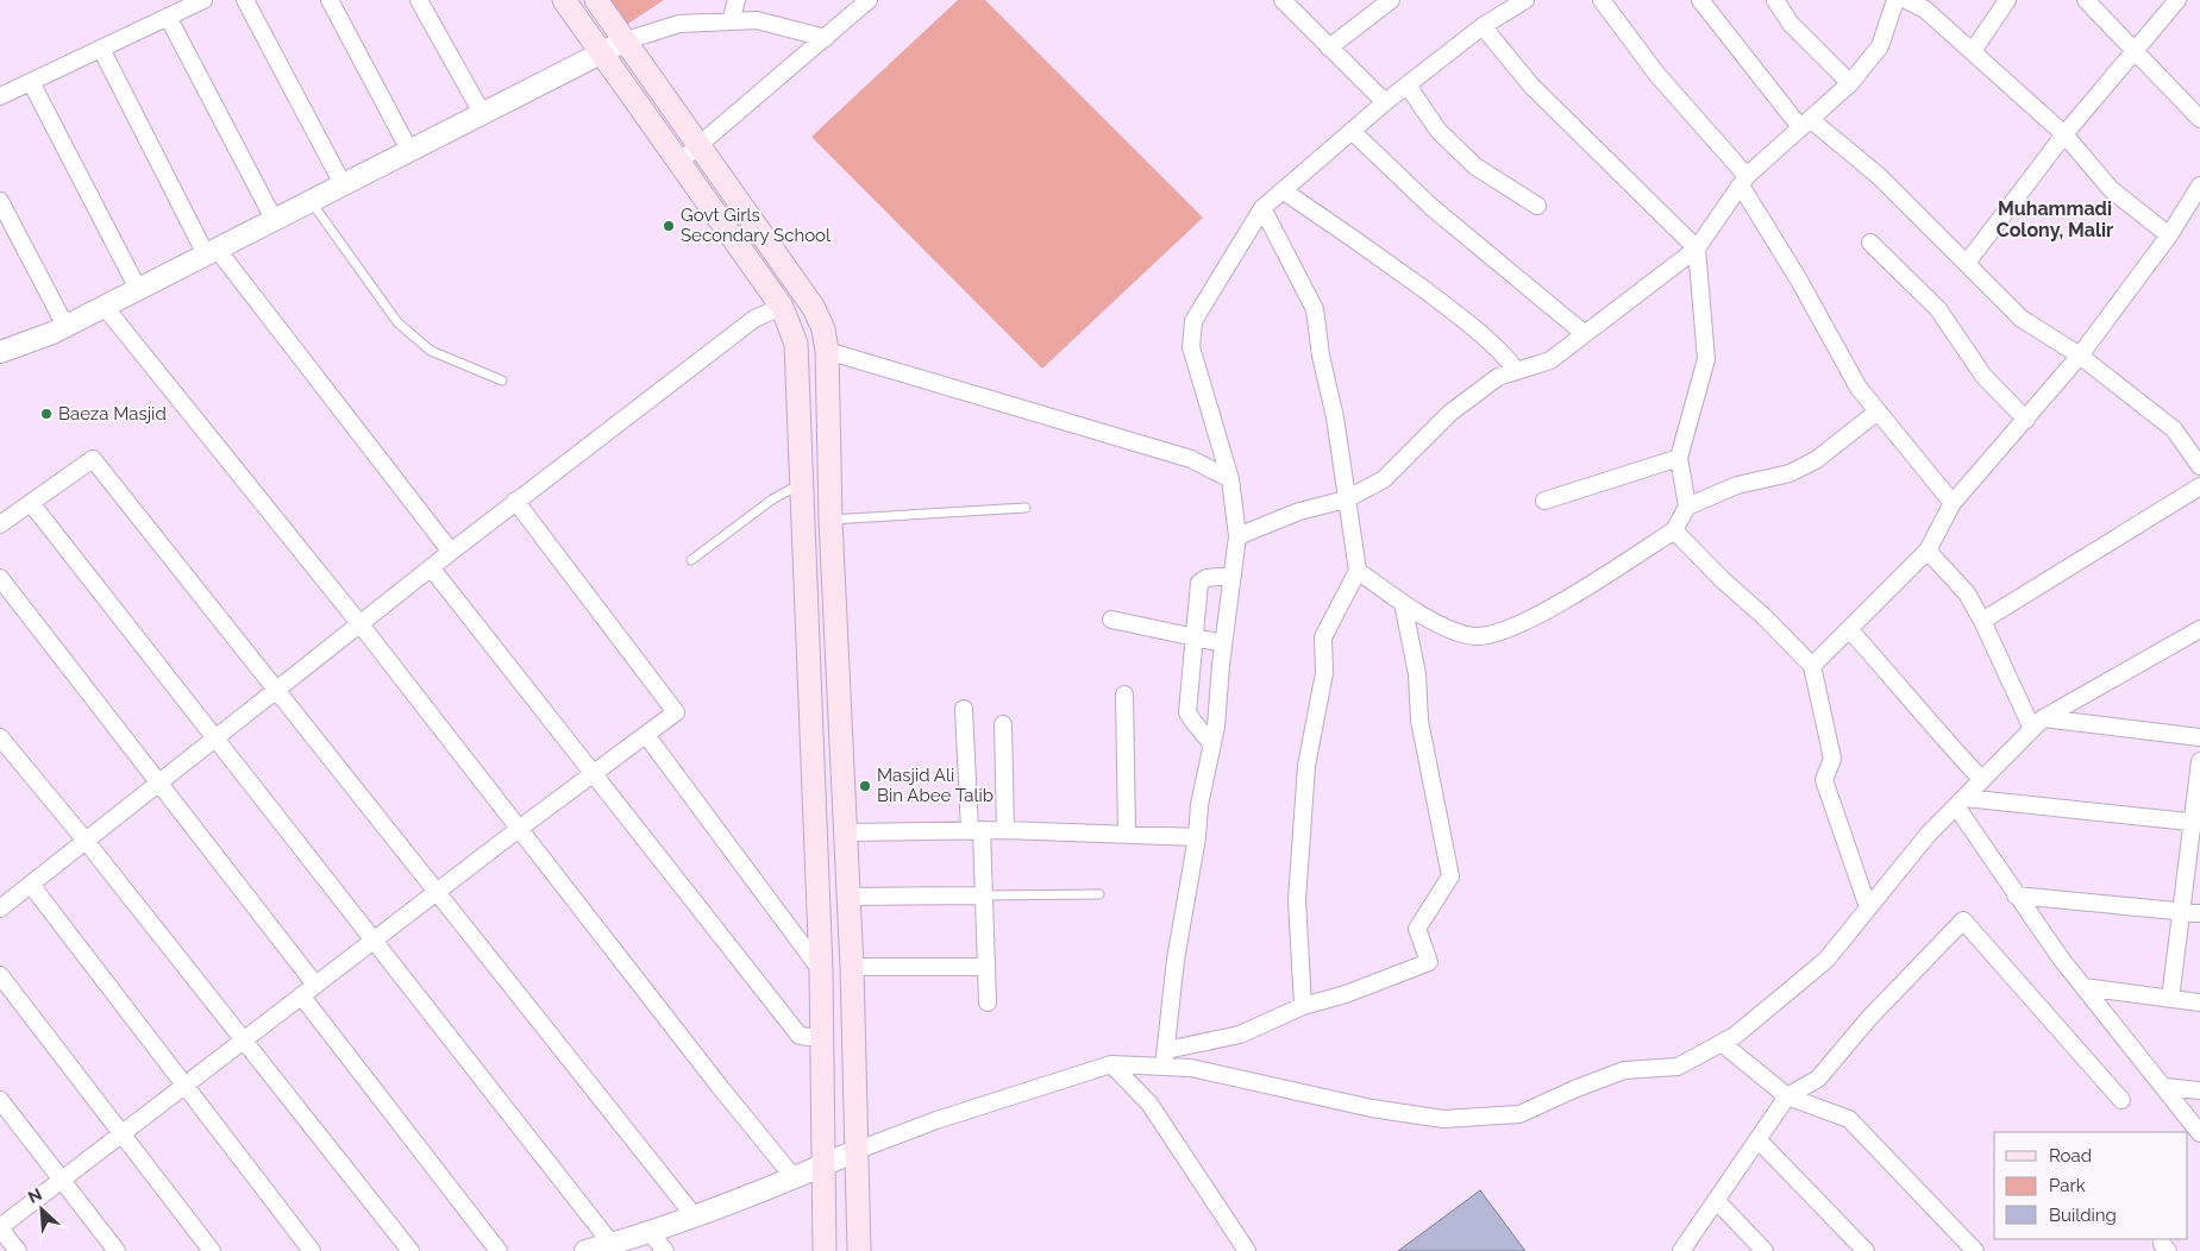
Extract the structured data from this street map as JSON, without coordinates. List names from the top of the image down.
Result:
{
  "districts": ["Muhammadi Colony, Malir"],
  "places": ["Govt Girls Secondary School", "Baeza Masjid", "Masjid Ali Bin Abee Talib"],
  "legend": ["Road", "Park", "Building"],
  "north": "top left"
}
